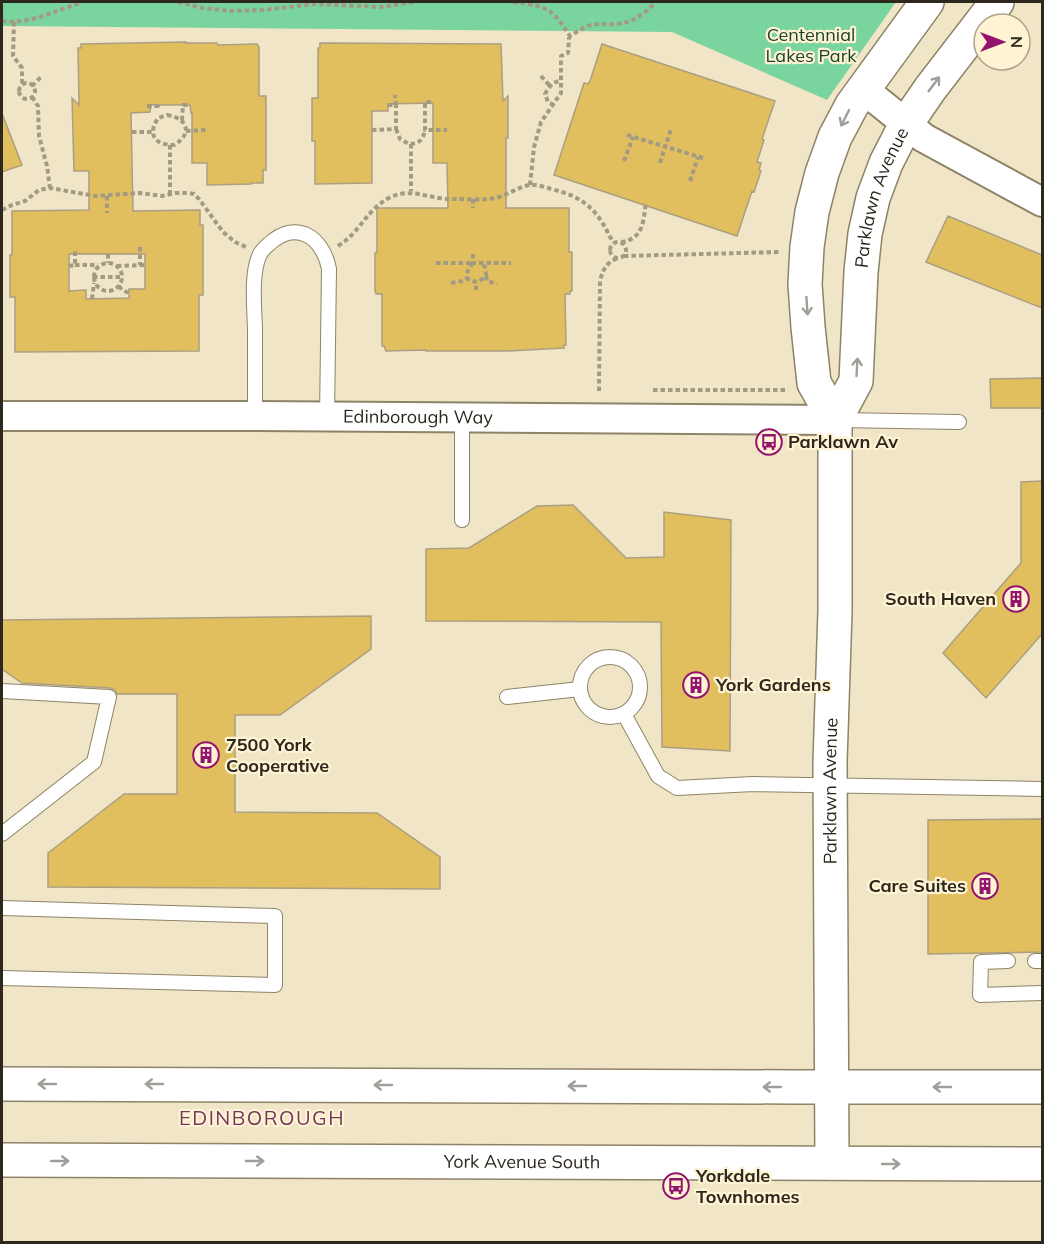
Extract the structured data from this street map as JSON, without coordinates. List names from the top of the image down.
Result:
{
  "streets": {
    "street": ["Parklawn Avenue", "Edinborough Way", "York Avenue South"]
  },
  "crossings": [
    ["Parklawn Avenue", "Edinborough Way"],
    ["Parklawn Avenue", "York Avenue South"]
  ],
  "districts": ["EDINBOROUGH"],
  "parks": ["Centennial Lakes Park"],
  "places": {
    "bus stop": ["Parklawn Av", "Yorkdale Townhomes"],
    "building": [
      "South Haven",
      "York Gardens",
      "7500 York Cooperative",
      "Care Suites"
    ]
  },
  "north": "right"
}
